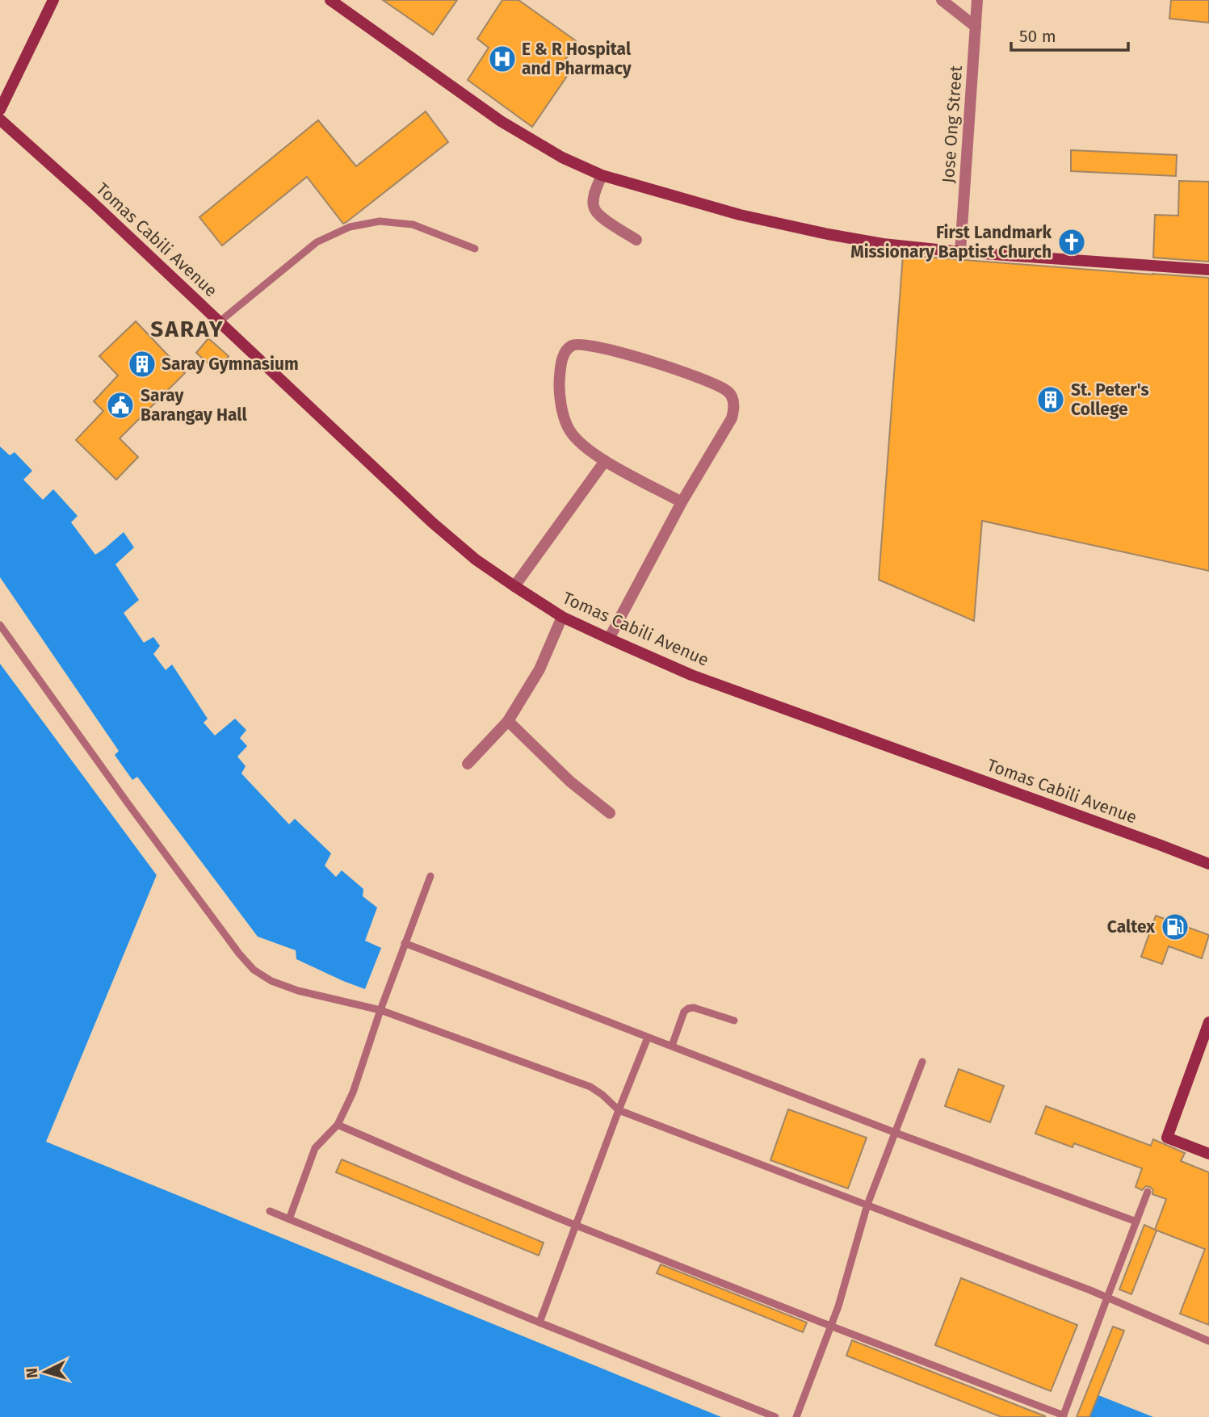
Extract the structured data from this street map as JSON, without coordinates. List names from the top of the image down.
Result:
{
  "streets": {
    "street": ["Jose Ong Street", "Tomas Cabili Avenue"]
  },
  "districts": ["SARAY"],
  "places": {
    "hospital": ["E & R Hospital and Pharmacy"],
    "church": ["First Landmark Missionary Baptist Church"],
    "building": ["Saray Gymnasium", "St. Peter's College"],
    "public building": ["Saray Barangay Hall"],
    "fuel station": ["Caltex"]
  },
  "scale_bar": "50 m",
  "north": "left"
}
